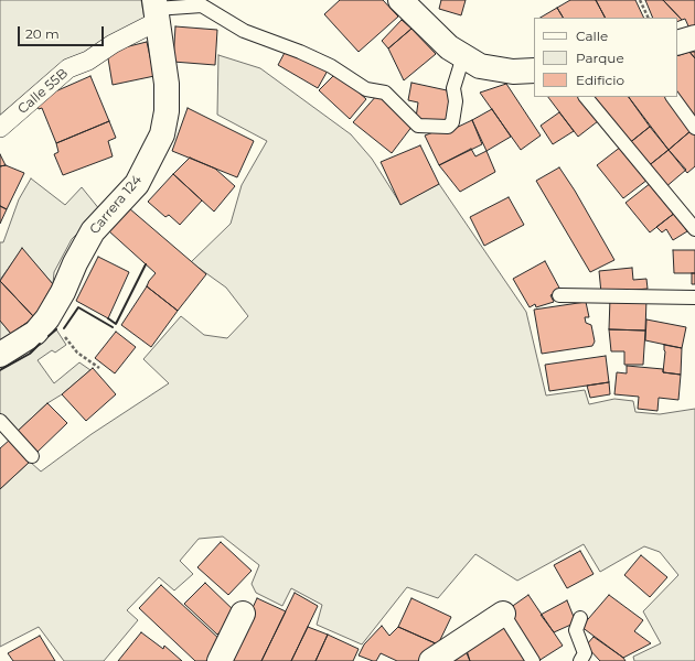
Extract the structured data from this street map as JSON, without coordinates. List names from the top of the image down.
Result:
{
  "streets": {
    "street": ["Calle 55B", "Carrera 124"]
  },
  "crossings": [
    ["Calle 55B", "Carrera 124"]
  ],
  "legend": ["Calle", "Parque", "Edificio"],
  "scale_bar": "20 m"
}
